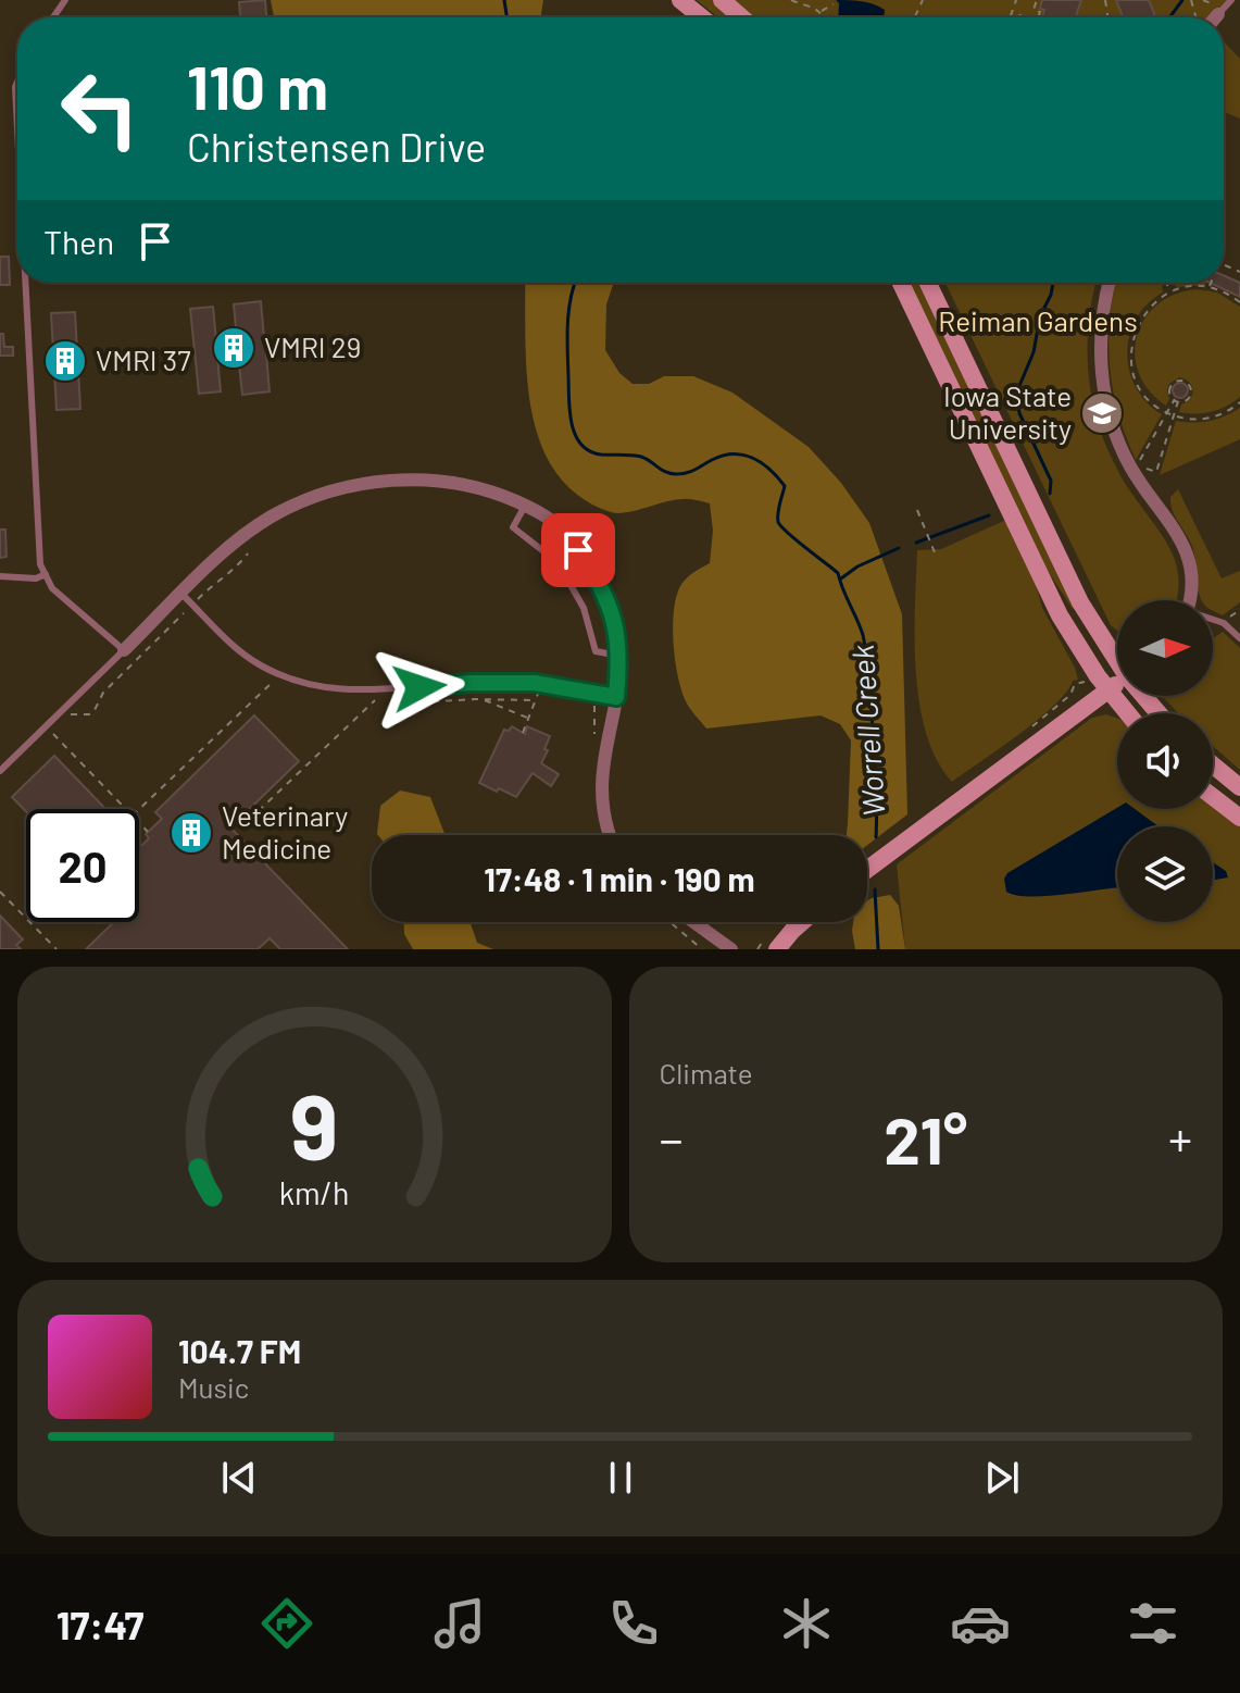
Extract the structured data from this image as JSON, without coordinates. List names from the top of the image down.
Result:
{
  "water": ["Worrell Creek"],
  "parks": ["Reiman Gardens"],
  "places": {
    "building": ["VMRI 29", "VMRI 37", "Veterinary Medicine"],
    "school or university": ["Iowa State University"]
  },
  "north": "right",
  "page": {
    "turn": ["110 m", "Christensen Drive"],
    "then": "Then",
    "limit": "20",
    "trip": "17:48 · 1 min · 190 m",
    "tile": "Climate",
    "heat": ["−", "21°", "+"],
    "song": ["104.7 FM", "Music"],
    "tabs": "17:47",
    "gauge": ["9", "km/h"]
  }
}
